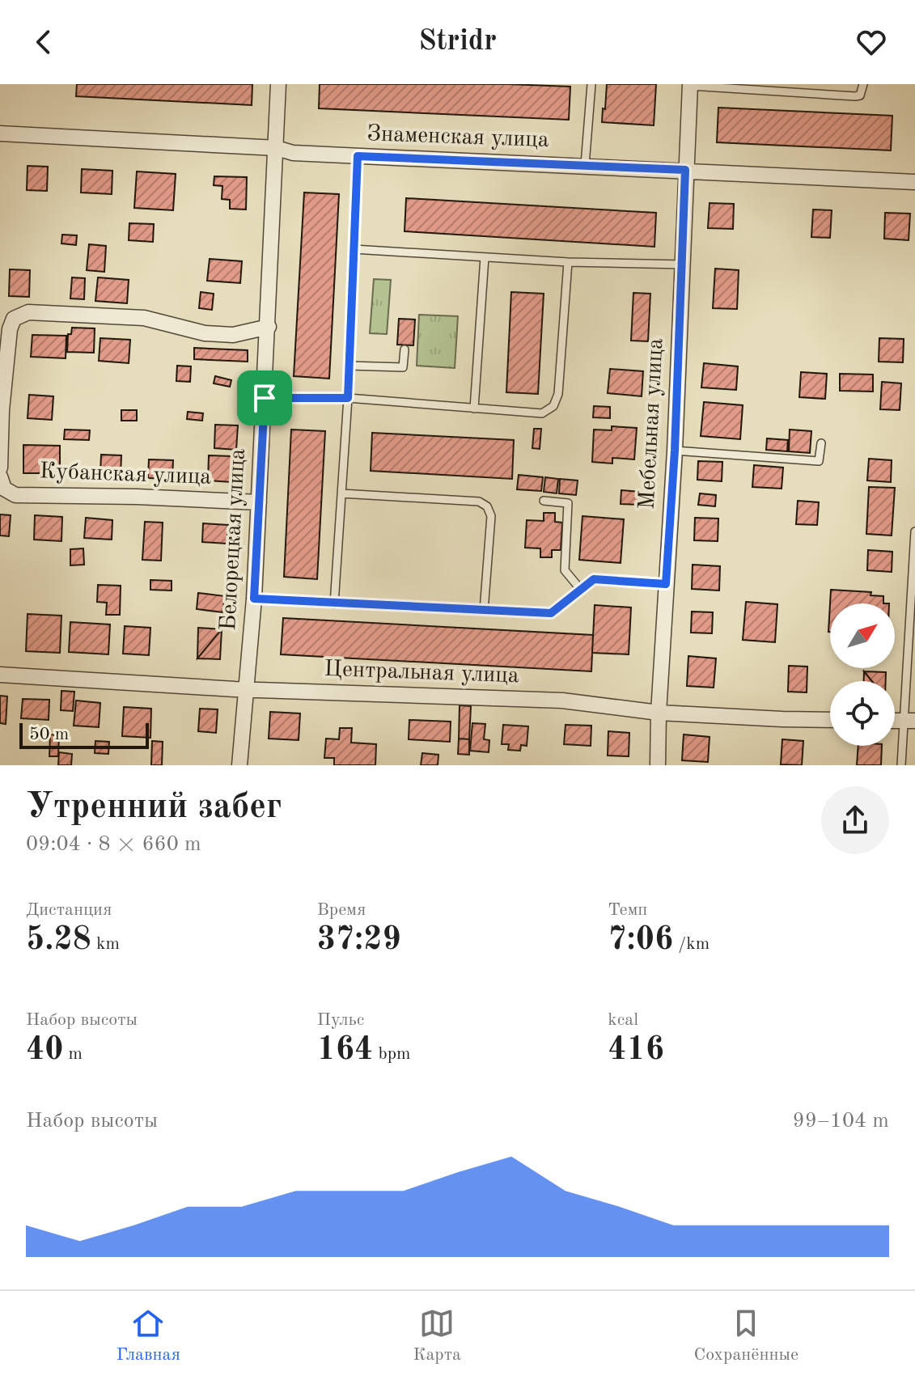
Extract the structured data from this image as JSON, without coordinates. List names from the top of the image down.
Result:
{
  "streets": {
    "street": [
      "Знаменская улица",
      "Мебельная улица",
      "Кубанская улица",
      "Белорецкая улица",
      "Центральная улица"
    ]
  },
  "crossings": [
    ["Знаменская улица", "Мебельная улица"],
    ["Знаменская улица", "Белорецкая улица"],
    ["Мебельная улица", "Центральная улица"],
    ["Кубанская улица", "Белорецкая улица"],
    ["Белорецкая улица", "Центральная улица"]
  ],
  "scale_bar": "50 m",
  "north": "top right",
  "page": {
    "header": "Stridr",
    "scale": "50 m",
    "heading": ["Утренний забег", "09:04 · 8 × 660 m"],
    "stats": [
      ["Дистанция", "5.28 km"],
      ["Время", "37:29"],
      ["Темп", "7:06 /km"],
      ["Набор высоты", "40 m"],
      ["Пульс", "164 bpm"],
      ["kcal", "416"]
    ],
    "chart": ["Набор высоты", "99–104 m"],
    "tabs": ["Главная", "Карта", "Сохранённые"]
  }
}
